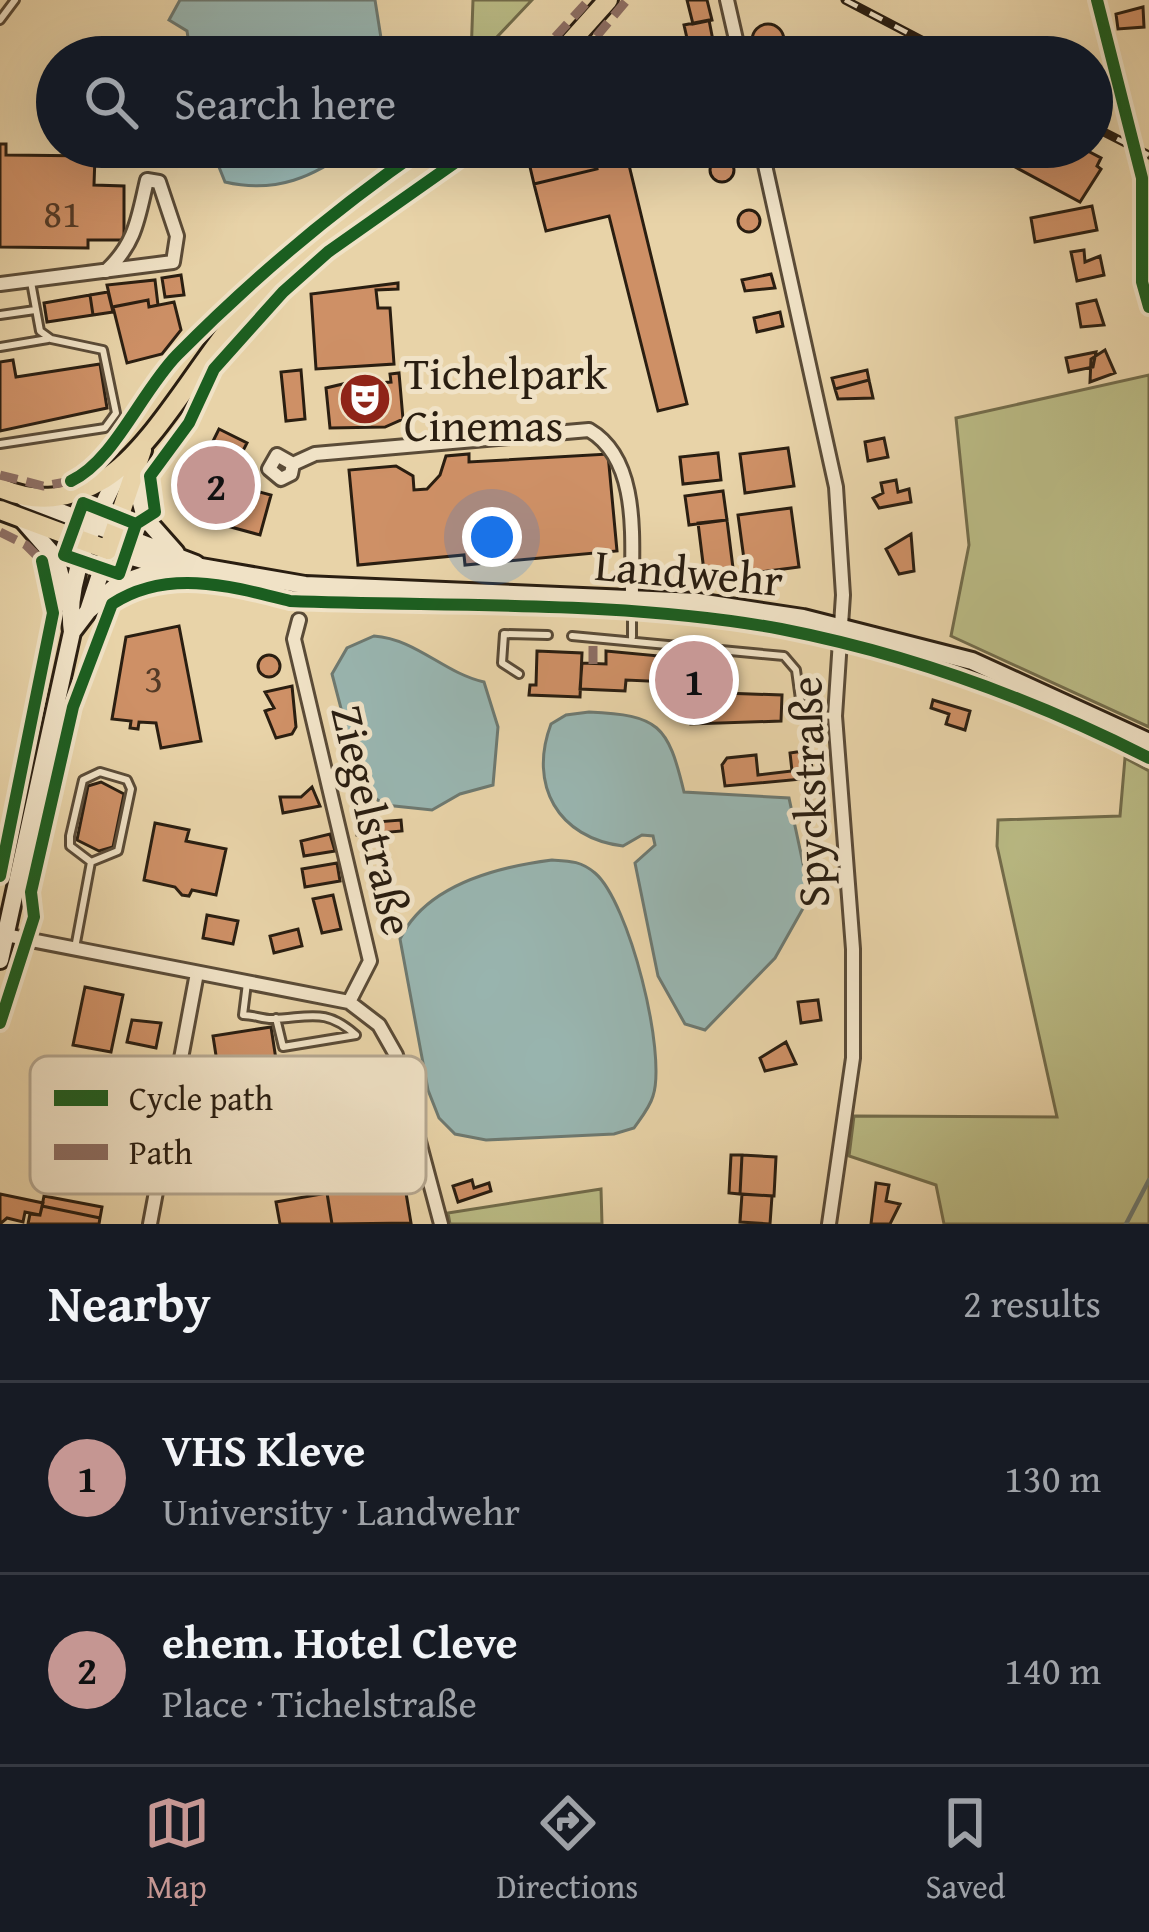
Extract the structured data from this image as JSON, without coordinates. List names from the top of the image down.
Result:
{
  "streets": {
    "main road": ["Landwehr"],
    "street": ["Spyckstraße", "Ziegelstraße"]
  },
  "crossings": [
    ["Landwehr", "Spyckstraße"]
  ],
  "places": {
    "theatre": ["Tichelpark Cinemas"]
  },
  "house_numbers": ["81", "3"],
  "legend": ["Cycle path", "Path"],
  "page": {
    "search": "Search here",
    "pins": ["2", "1"],
    "heading": ["Nearby", "2 results"],
    "list": [
      {
        "mark": "1",
        "name": "VHS Kleve",
        "note": "University · Landwehr",
        "value": "130 m"
      },
      {
        "mark": "2",
        "name": "ehem. Hotel Cleve",
        "note": "Place · Tichelstraße",
        "value": "140 m"
      }
    ],
    "nav": ["Map", "Directions", "Saved"]
  }
}
